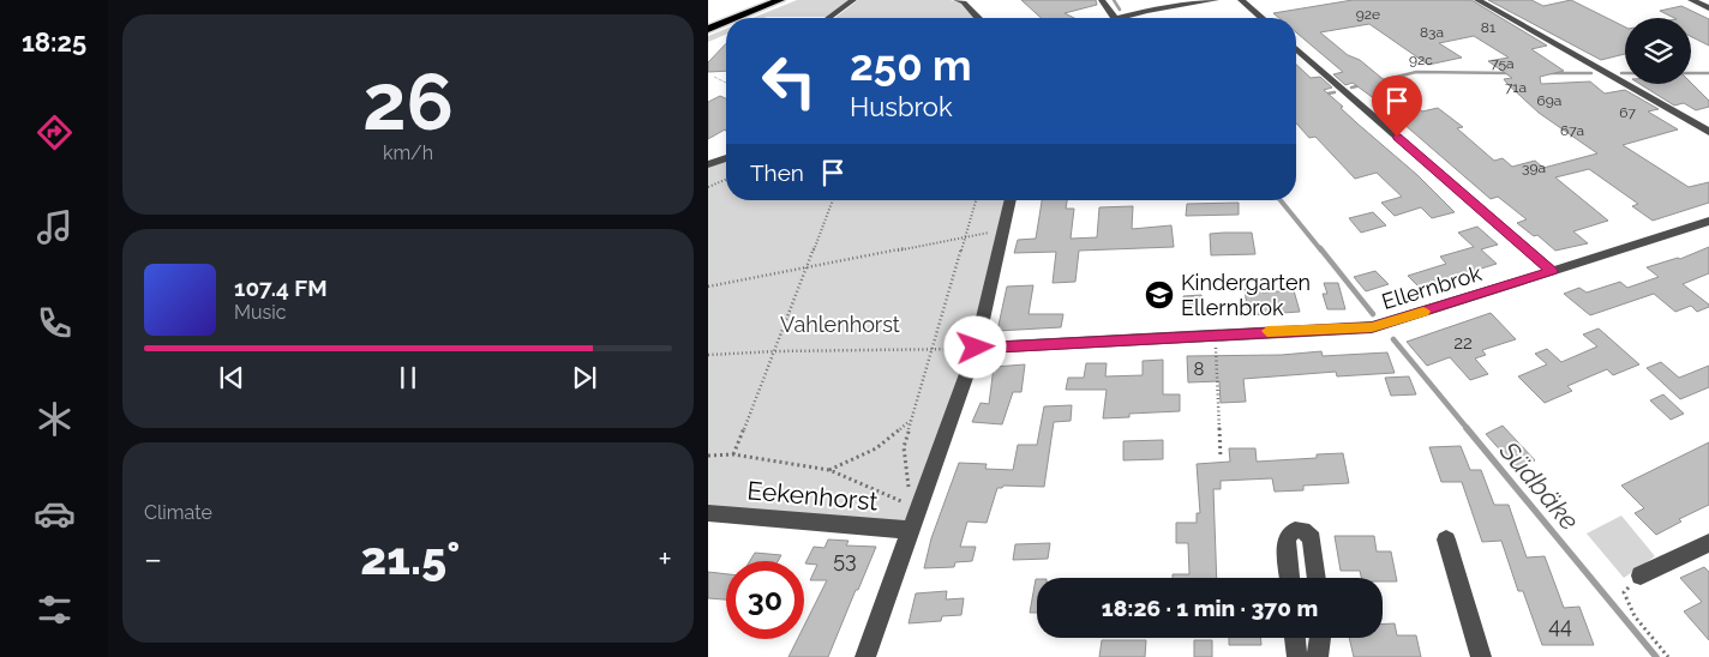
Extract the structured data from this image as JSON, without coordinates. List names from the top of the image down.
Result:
{
  "streets": {
    "street": ["Ellernbrok", "Eekenhorst"]
  },
  "water": ["Südbäke"],
  "parks": ["Vahlenhorst"],
  "places": {
    "school or university": ["Kindergarten Ellernbrok"]
  },
  "house_numbers": [
    "92e",
    "81",
    "83a",
    "92c",
    "75a",
    "71a",
    "69a",
    "67",
    "67a",
    "39a",
    "22",
    "8",
    "53",
    "44"
  ],
  "page": {
    "tabs": "18:25",
    "tile": [
      ["26", "km/h"],
      "Climate"
    ],
    "turn": ["250 m", "Husbrok"],
    "then": "Then",
    "song": ["107.4 FM", "Music"],
    "heat": ["−", "21.5°", "+"],
    "limit": "30",
    "trip": "18:26 · 1 min · 370 m"
  }
}
